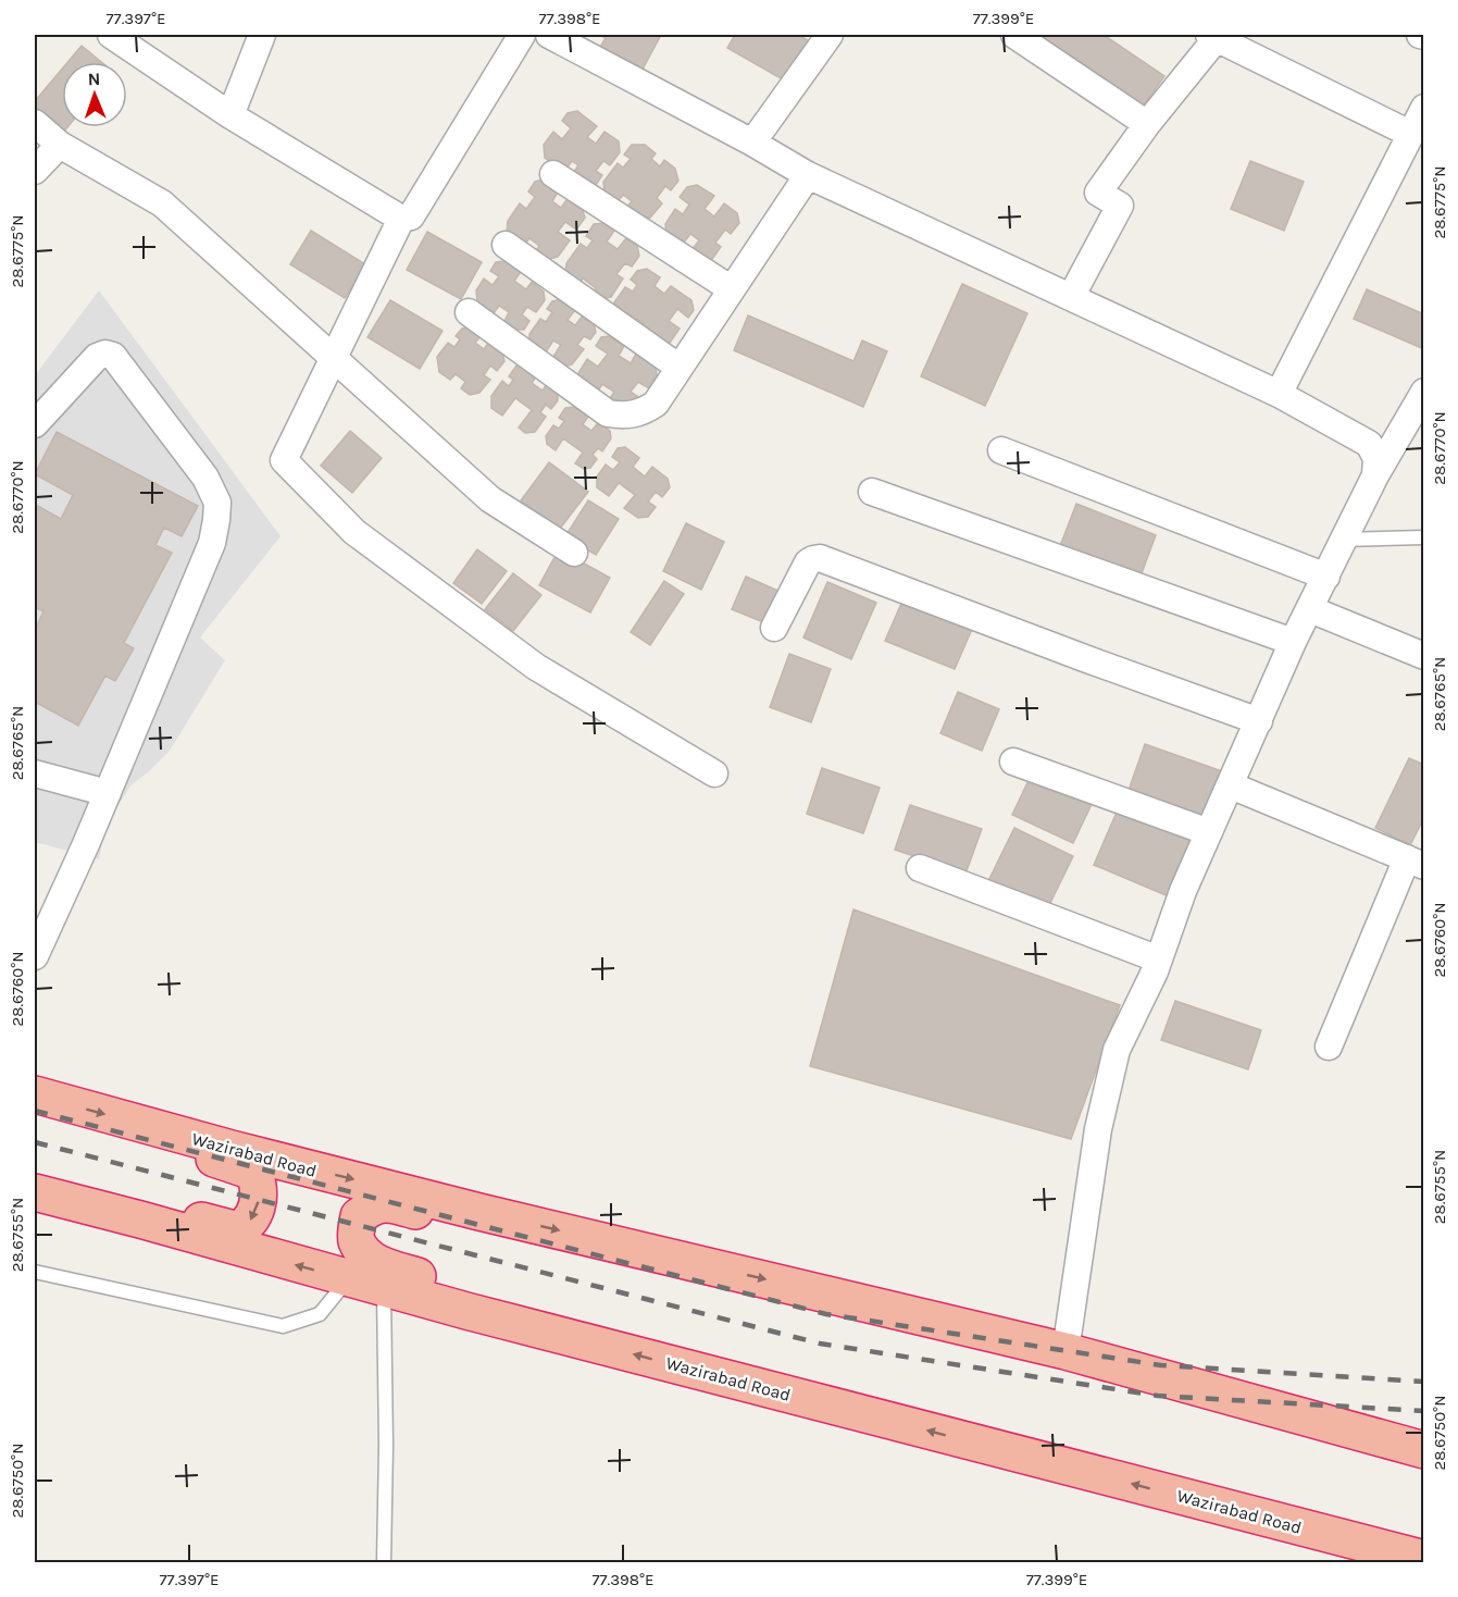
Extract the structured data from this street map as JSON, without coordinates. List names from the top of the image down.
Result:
{
  "streets": {
    "highway": ["Wazirabad Road"]
  },
  "north": "top",
  "coordinates": [
    "77.397°E",
    "77.398°E",
    "77.399°E",
    "28.6775°N",
    "28.6770°N",
    "28.6765°N",
    "28.6760°N",
    "28.6755°N",
    "28.6750°N"
  ]
}
